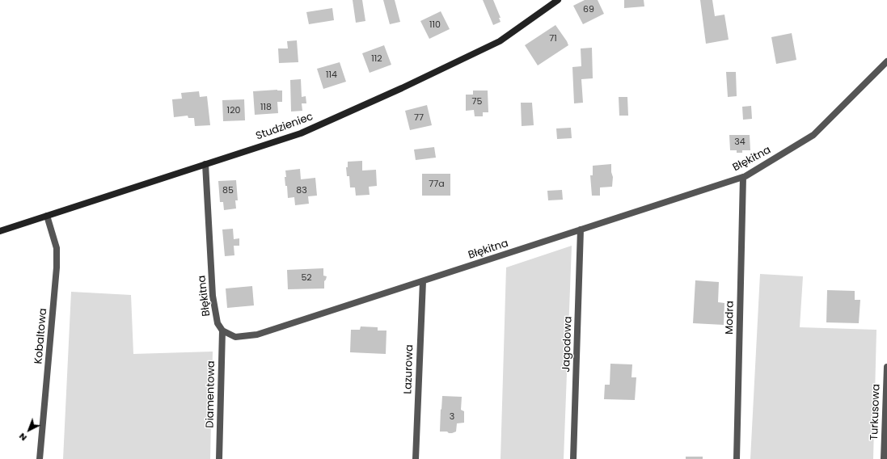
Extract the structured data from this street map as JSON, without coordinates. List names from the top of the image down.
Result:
{
  "streets": {
    "street": [
      "Studzieniec",
      "Błękitna",
      "Modra",
      "Kobaltowa",
      "Jagodowa",
      "Lazurowa",
      "Diamentowa",
      "Turkusowa"
    ]
  },
  "crossings": [
    ["Studzieniec", "Błękitna"],
    ["Studzieniec", "Kobaltowa"],
    ["Błękitna", "Modra"],
    ["Błękitna", "Jagodowa"],
    ["Błękitna", "Lazurowa"],
    ["Błękitna", "Diamentowa"]
  ],
  "house_numbers": [
    "69",
    "110",
    "71",
    "112",
    "114",
    "75",
    "118",
    "120",
    "77",
    "34",
    "77a",
    "85",
    "83",
    "52",
    "3"
  ],
  "north": "bottom left"
}
